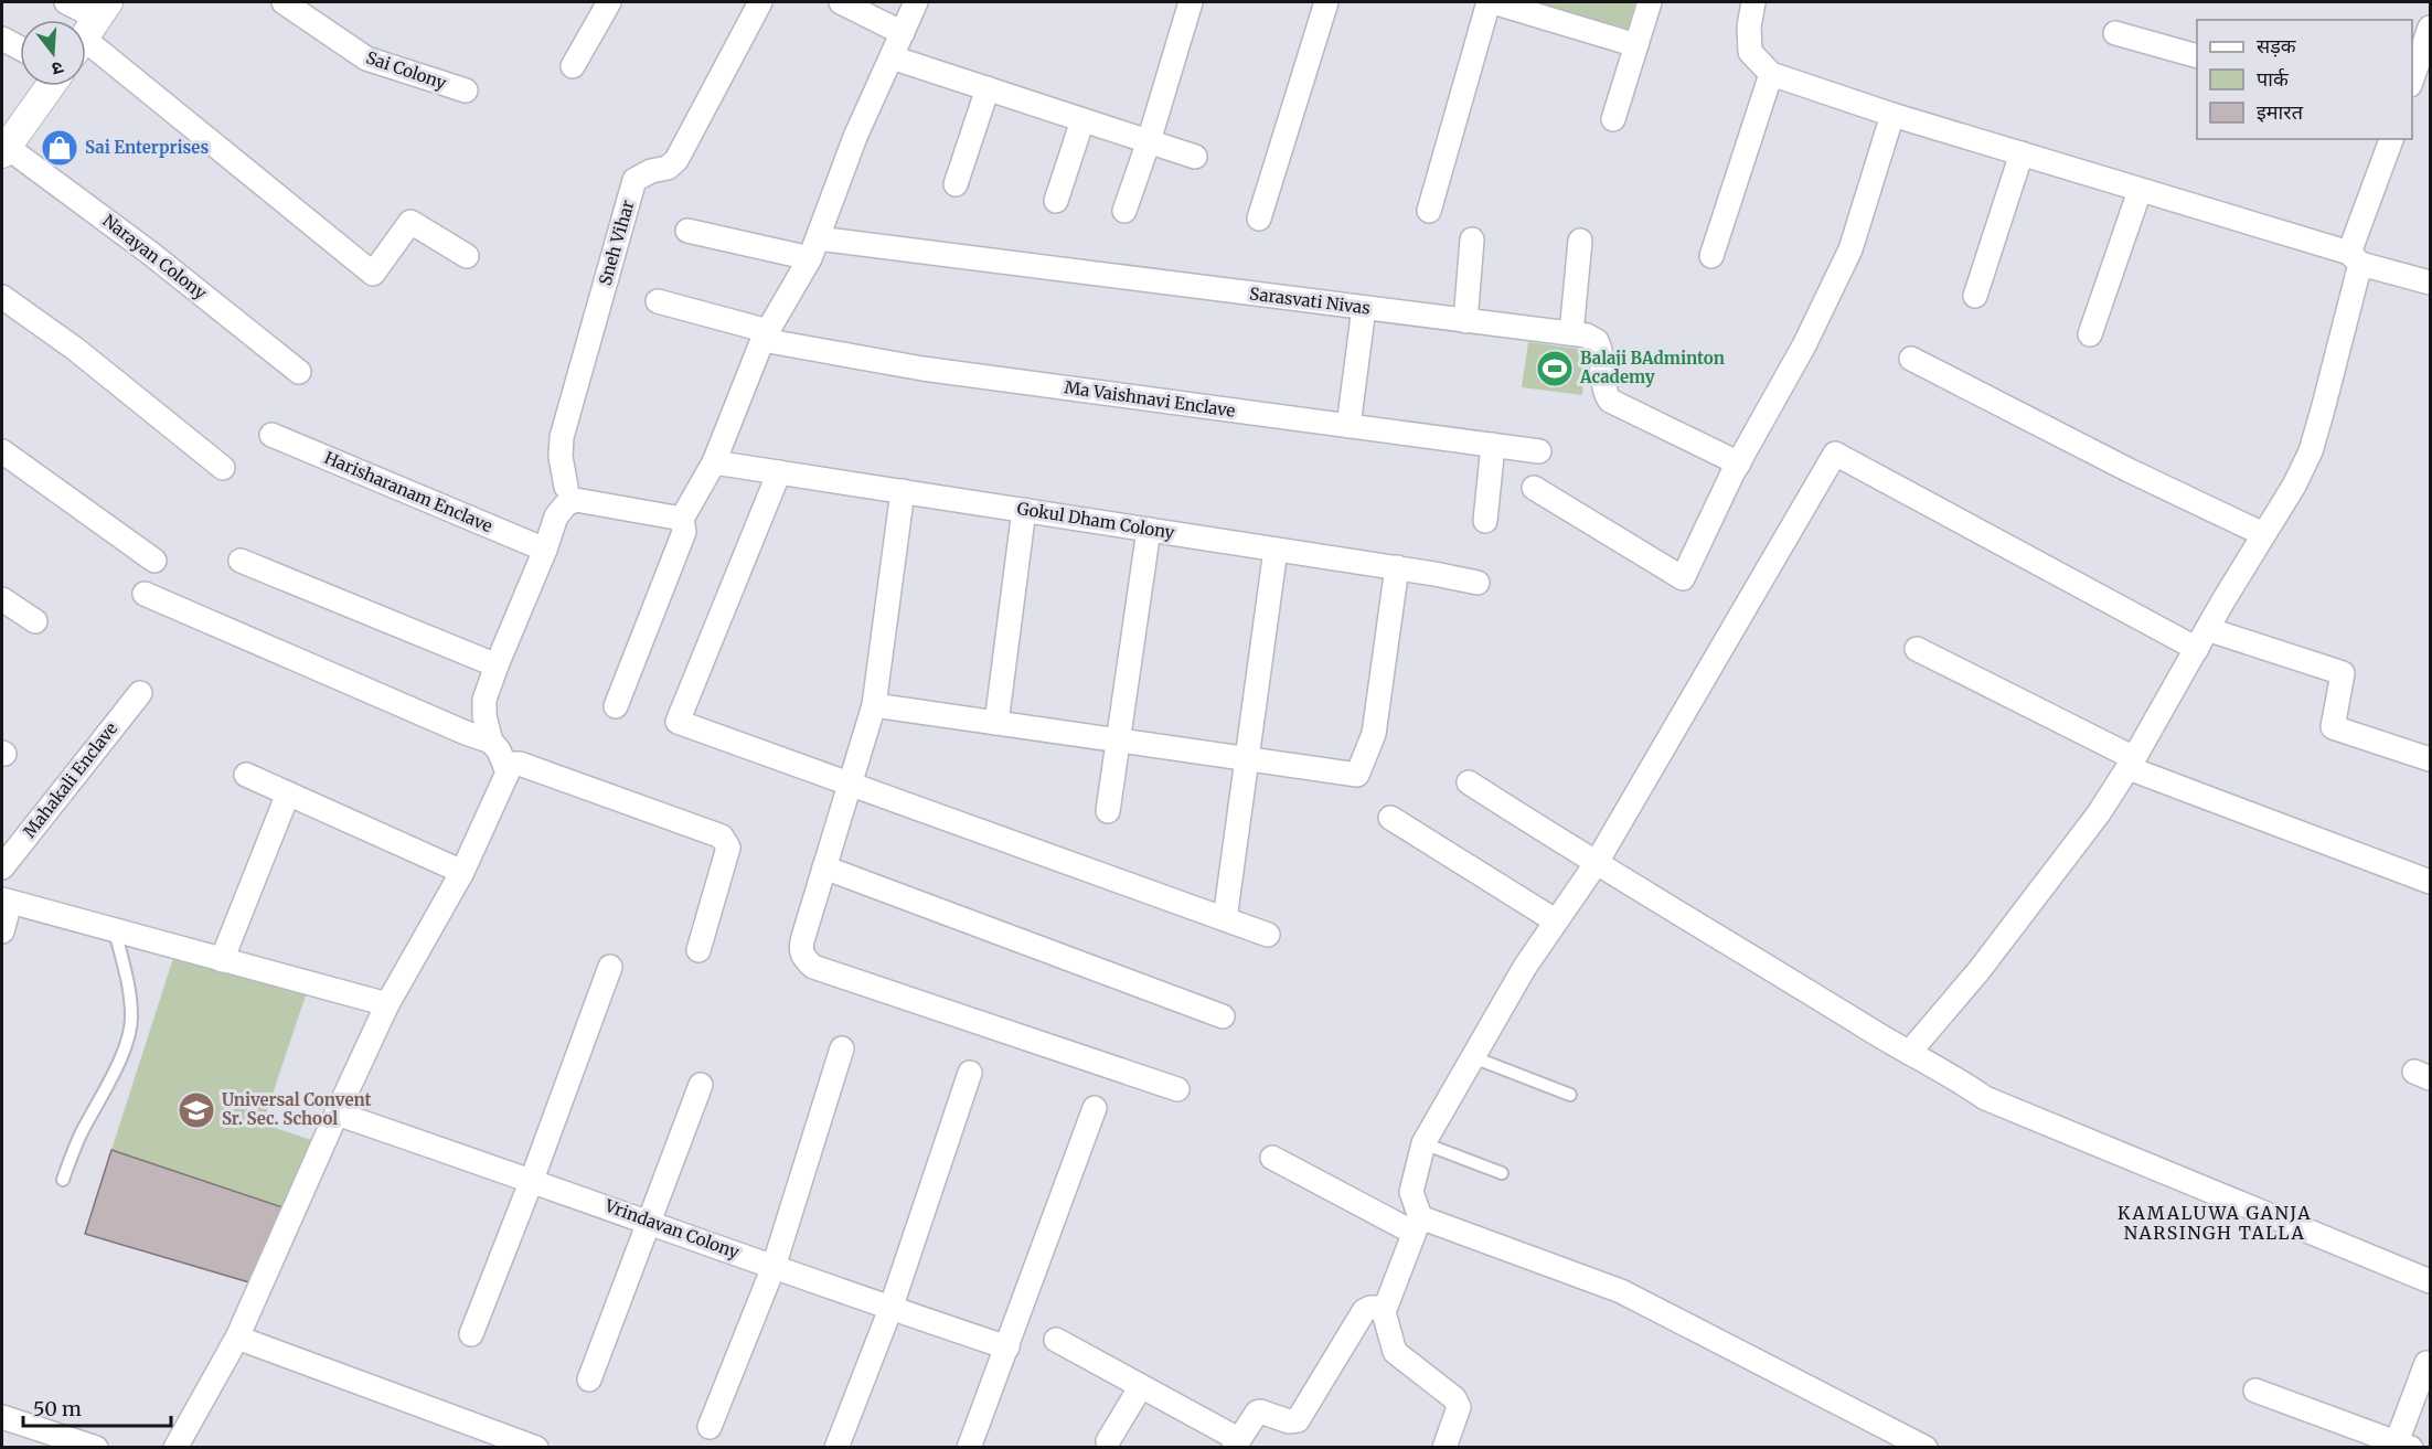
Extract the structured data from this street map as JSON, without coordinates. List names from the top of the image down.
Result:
{
  "streets": {
    "street": [
      "Sai Colony",
      "Sneh Vihar",
      "Narayan Colony",
      "Sarasvati Nivas",
      "Ma Vaishnavi Enclave",
      "Harisharanam Enclave",
      "Gokul Dham Colony",
      "Mahakali Enclave",
      "Vrindavan Colony"
    ]
  },
  "districts": ["KAMALUWA GANJA NARSINGH TALLA"],
  "places": {
    "shop": ["Sai Enterprises"],
    "sports": ["Balaji BAdminton Academy"],
    "school or university": ["Universal Convent Sr. Sec. School"]
  },
  "legend": ["सड़क", "पार्क", "इमारत"],
  "scale_bar": "50 m",
  "north": "bottom"
}
